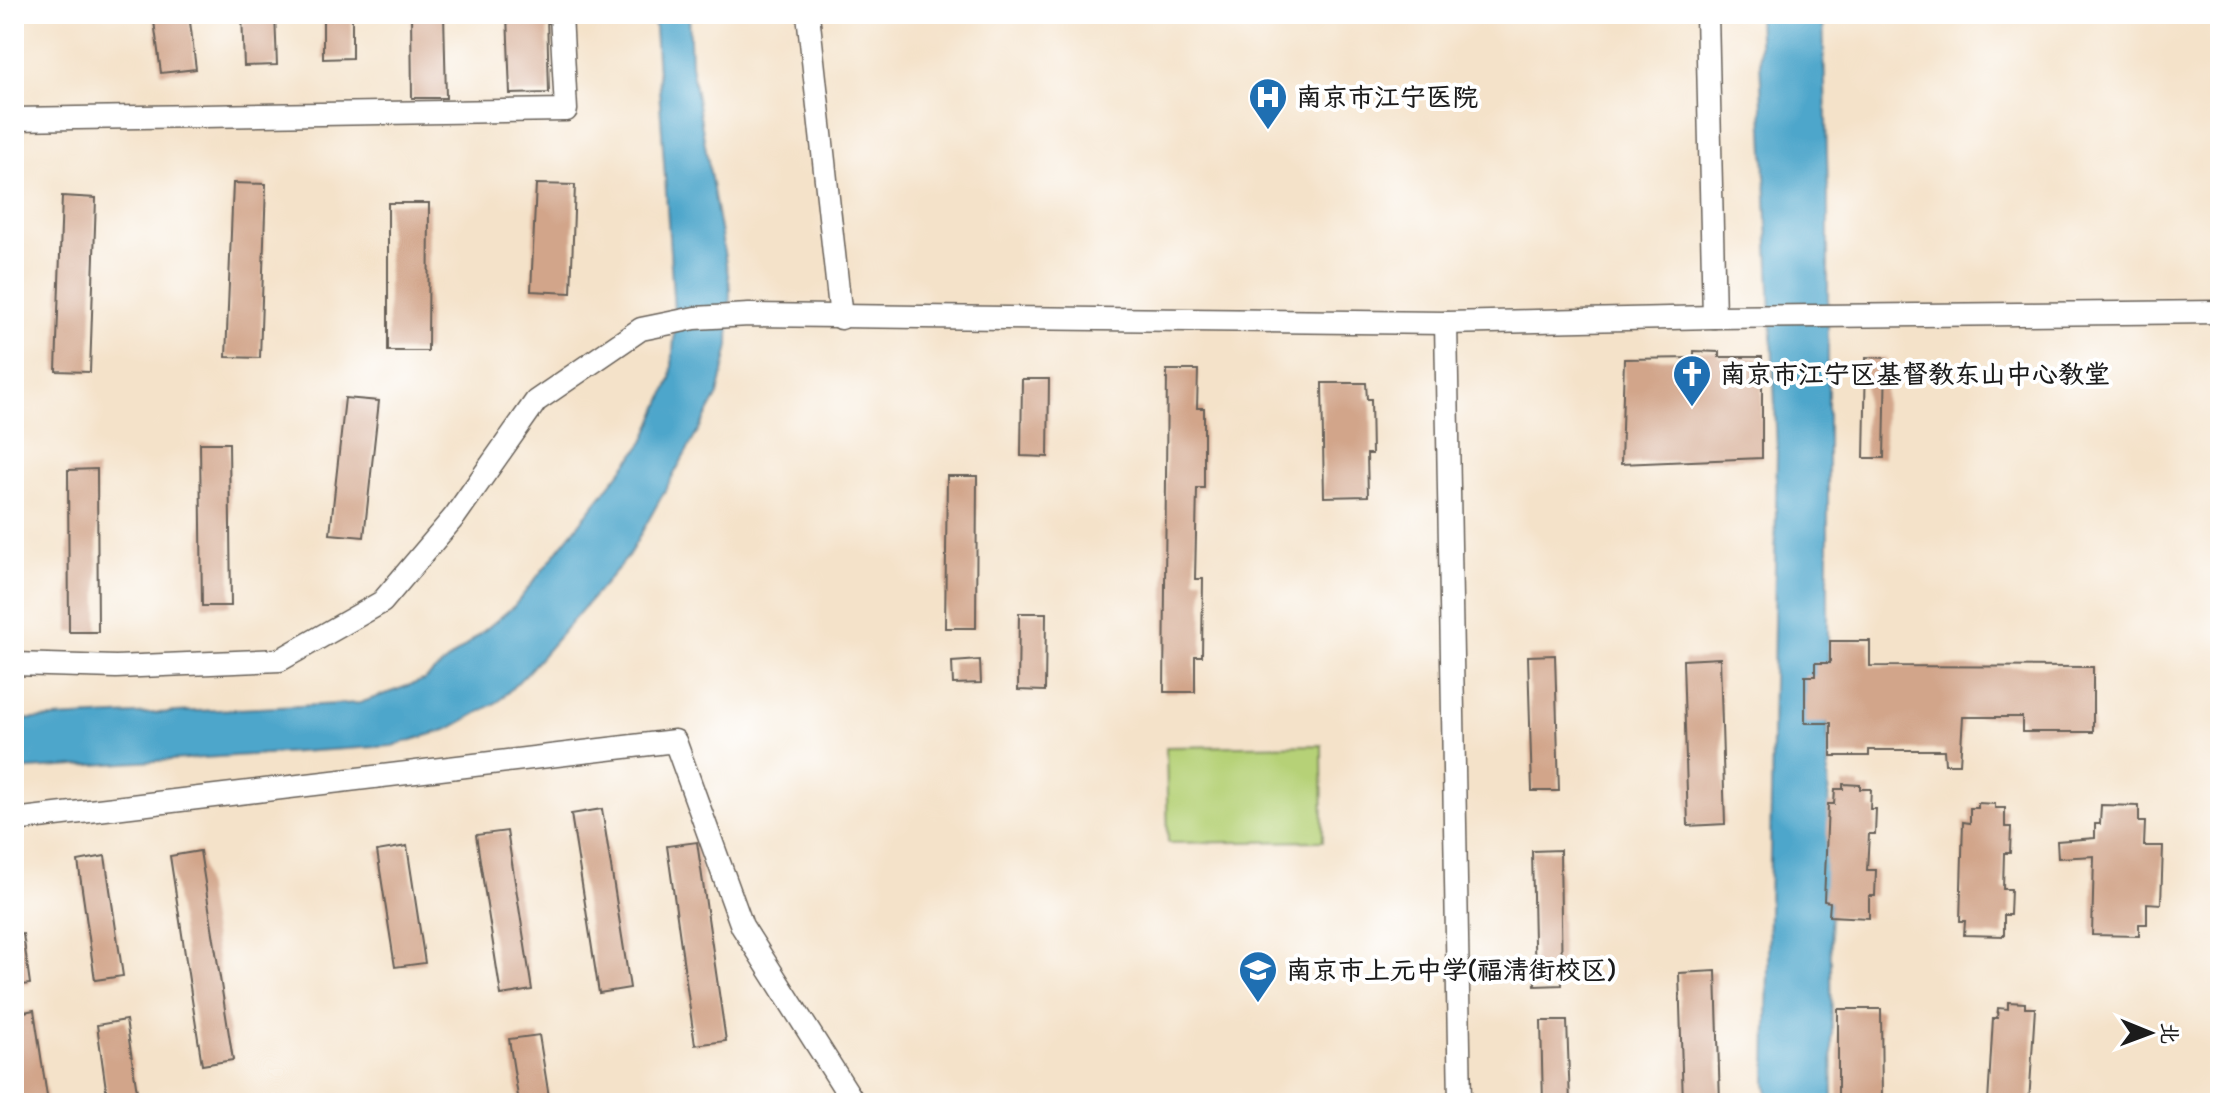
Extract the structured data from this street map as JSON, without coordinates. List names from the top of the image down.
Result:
{
  "places": {
    "hospital": ["南京市江宁医院"],
    "church": ["南京市江宁区基督教东山中心教堂"],
    "school or university": ["南京市上元中学(福清街校区)"]
  },
  "north": "right"
}
